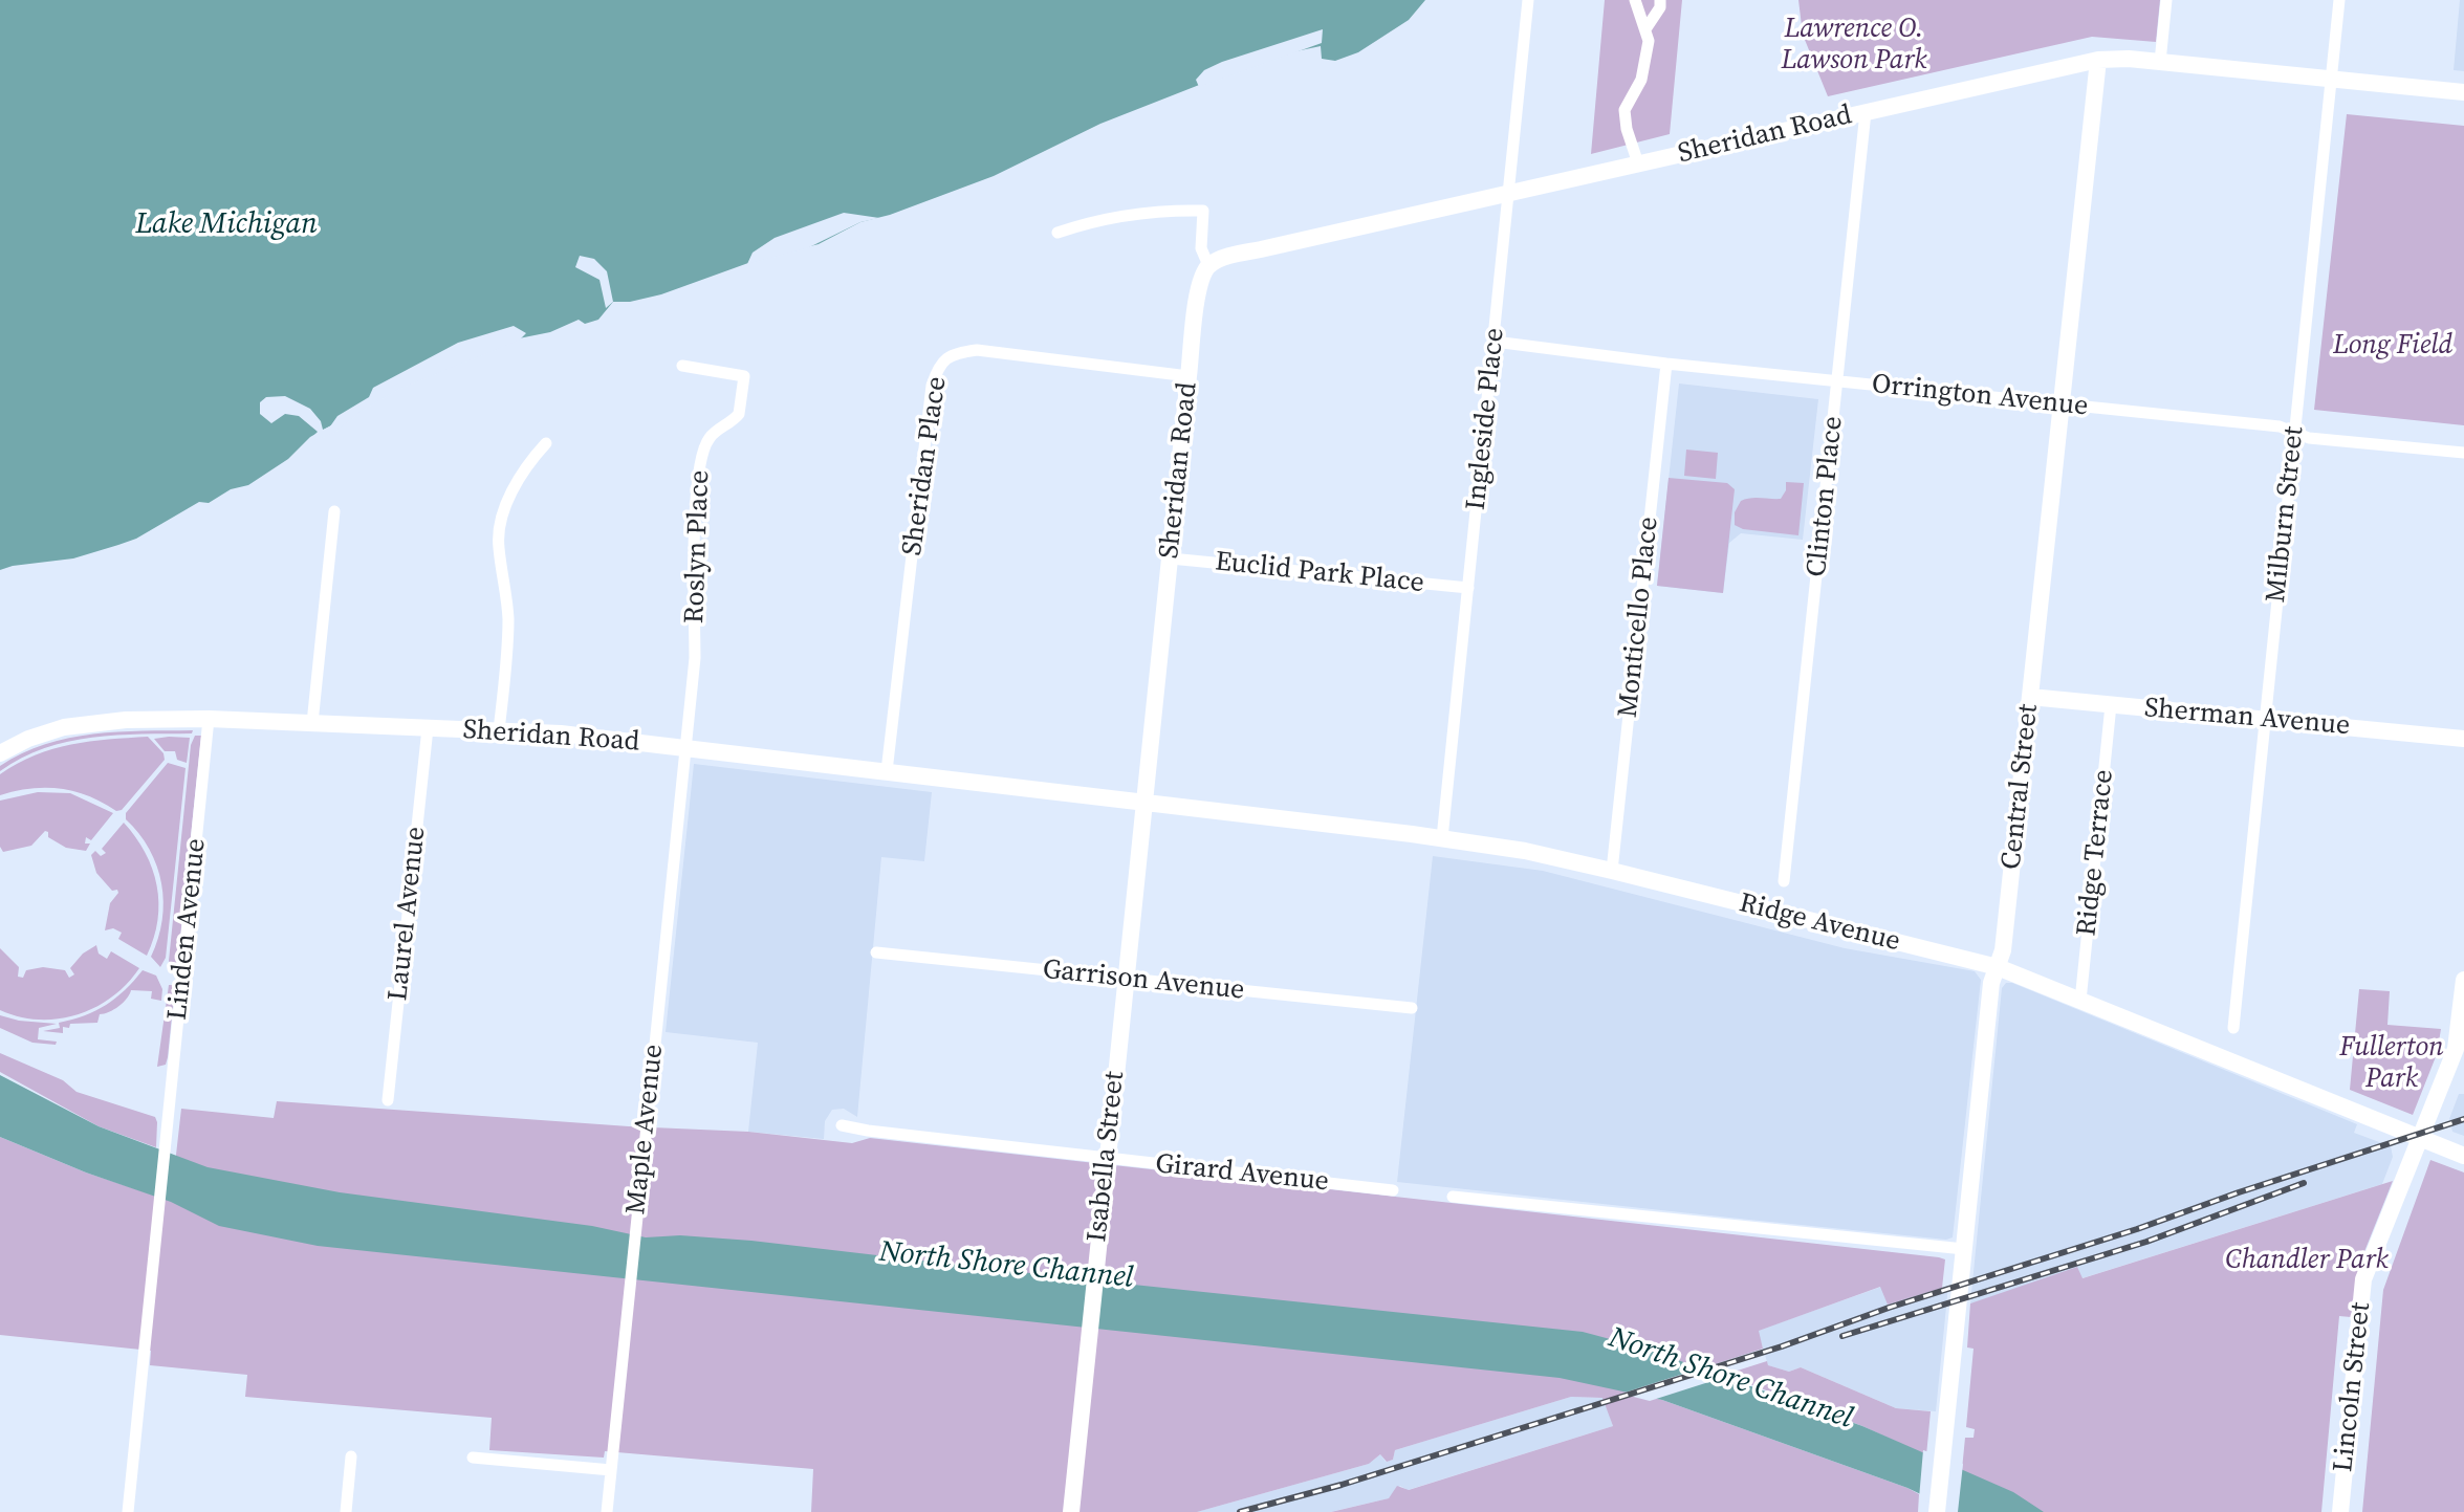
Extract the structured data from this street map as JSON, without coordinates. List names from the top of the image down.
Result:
{
  "streets": {
    "street": [
      "Sheridan Road",
      "Orrington Avenue",
      "Ingleside Place",
      "Sheridan Place",
      "Clinton Place",
      "Milburn Street",
      "Roslyn Place",
      "Euclid Park Place",
      "Monticello Place",
      "Sherman Avenue",
      "Central Street",
      "Ridge Terrace",
      "Laurel Avenue",
      "Ridge Avenue",
      "Linden Avenue",
      "Garrison Avenue",
      "Maple Avenue",
      "Isabella Street",
      "Girard Avenue",
      "Lincoln Street"
    ]
  },
  "crossings": [
    ["Sheridan Road", "Ingleside Place"],
    ["Sheridan Road", "Sheridan Place"],
    ["Sheridan Road", "Clinton Place"],
    ["Sheridan Road", "Milburn Street"],
    ["Sheridan Road", "Roslyn Place"],
    ["Sheridan Road", "Euclid Park Place"],
    ["Sheridan Road", "Central Street"],
    ["Sheridan Road", "Laurel Avenue"],
    ["Sheridan Road", "Ridge Avenue"],
    ["Sheridan Road", "Linden Avenue"],
    ["Sheridan Road", "Maple Avenue"],
    ["Sheridan Road", "Isabella Street"],
    ["Orrington Avenue", "Ingleside Place"],
    ["Orrington Avenue", "Clinton Place"],
    ["Orrington Avenue", "Milburn Street"],
    ["Orrington Avenue", "Monticello Place"],
    ["Orrington Avenue", "Central Street"],
    ["Ingleside Place", "Euclid Park Place"],
    ["Ingleside Place", "Ridge Avenue"],
    ["Milburn Street", "Sherman Avenue"],
    ["Roslyn Place", "Maple Avenue"],
    ["Monticello Place", "Ridge Avenue"],
    ["Sherman Avenue", "Central Street"],
    ["Sherman Avenue", "Ridge Terrace"],
    ["Central Street", "Ridge Avenue"],
    ["Ridge Terrace", "Ridge Avenue"],
    ["Ridge Avenue", "Isabella Street"],
    ["Ridge Avenue", "Lincoln Street"],
    ["Garrison Avenue", "Isabella Street"],
    ["Isabella Street", "Girard Avenue"]
  ],
  "water": ["Lake Michigan", "North Shore Channel"],
  "parks": [
    "Lawrence O. Lawson Park",
    "Long Field",
    "Fullerton Park",
    "Chandler Park"
  ]
}
